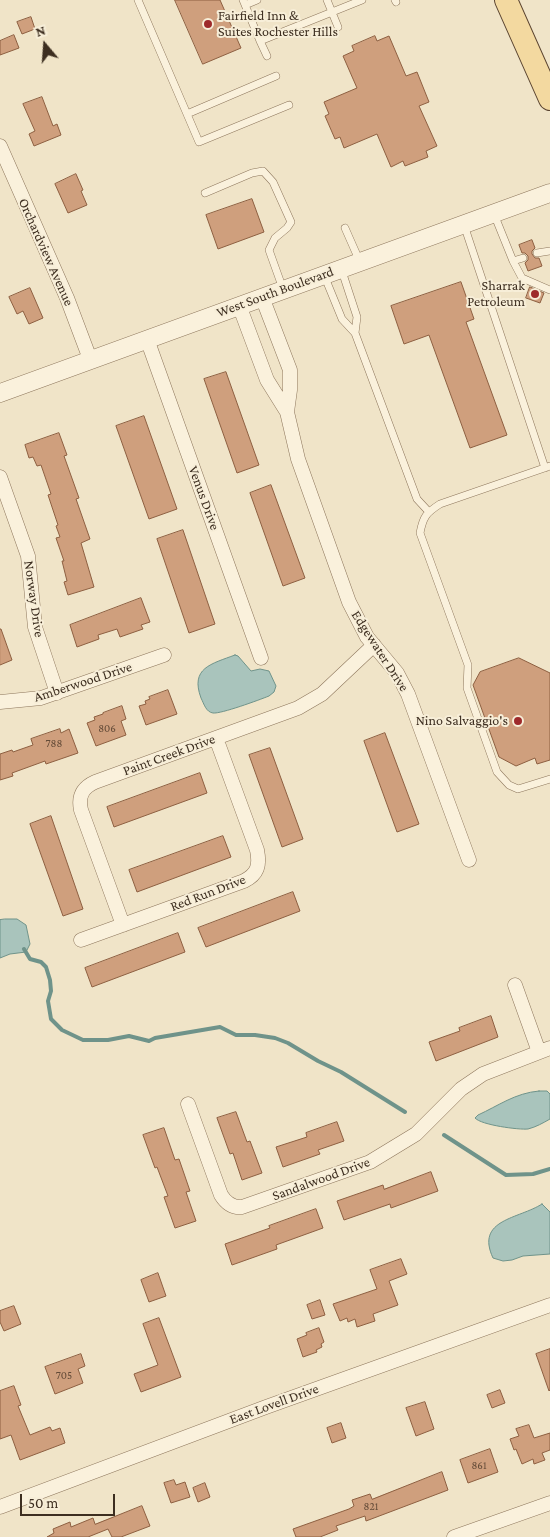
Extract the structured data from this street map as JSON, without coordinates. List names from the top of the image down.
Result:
{
  "streets": {
    "street": [
      "Orchardview Avenue",
      "West South Boulevard",
      "Venus Drive",
      "Norway Drive",
      "Edgewater Drive",
      "Amberwood Drive",
      "Paint Creek Drive",
      "Red Run Drive",
      "Sandalwood Drive",
      "East Lovell Drive"
    ]
  },
  "crossings": [
    ["Orchardview Avenue", "West South Boulevard"],
    ["West South Boulevard", "Venus Drive"],
    ["West South Boulevard", "Edgewater Drive"],
    ["Norway Drive", "Amberwood Drive"],
    ["Edgewater Drive", "Paint Creek Drive"],
    ["Paint Creek Drive", "Red Run Drive"]
  ],
  "places": ["Fairfield Inn & Suites Rochester Hills", "Sharrak Petroleum", "Nino Salvaggio's"],
  "house_numbers": [
    "806",
    "788",
    "705",
    "861",
    "821"
  ],
  "scale_bar": "50 m",
  "north": "top"
}
